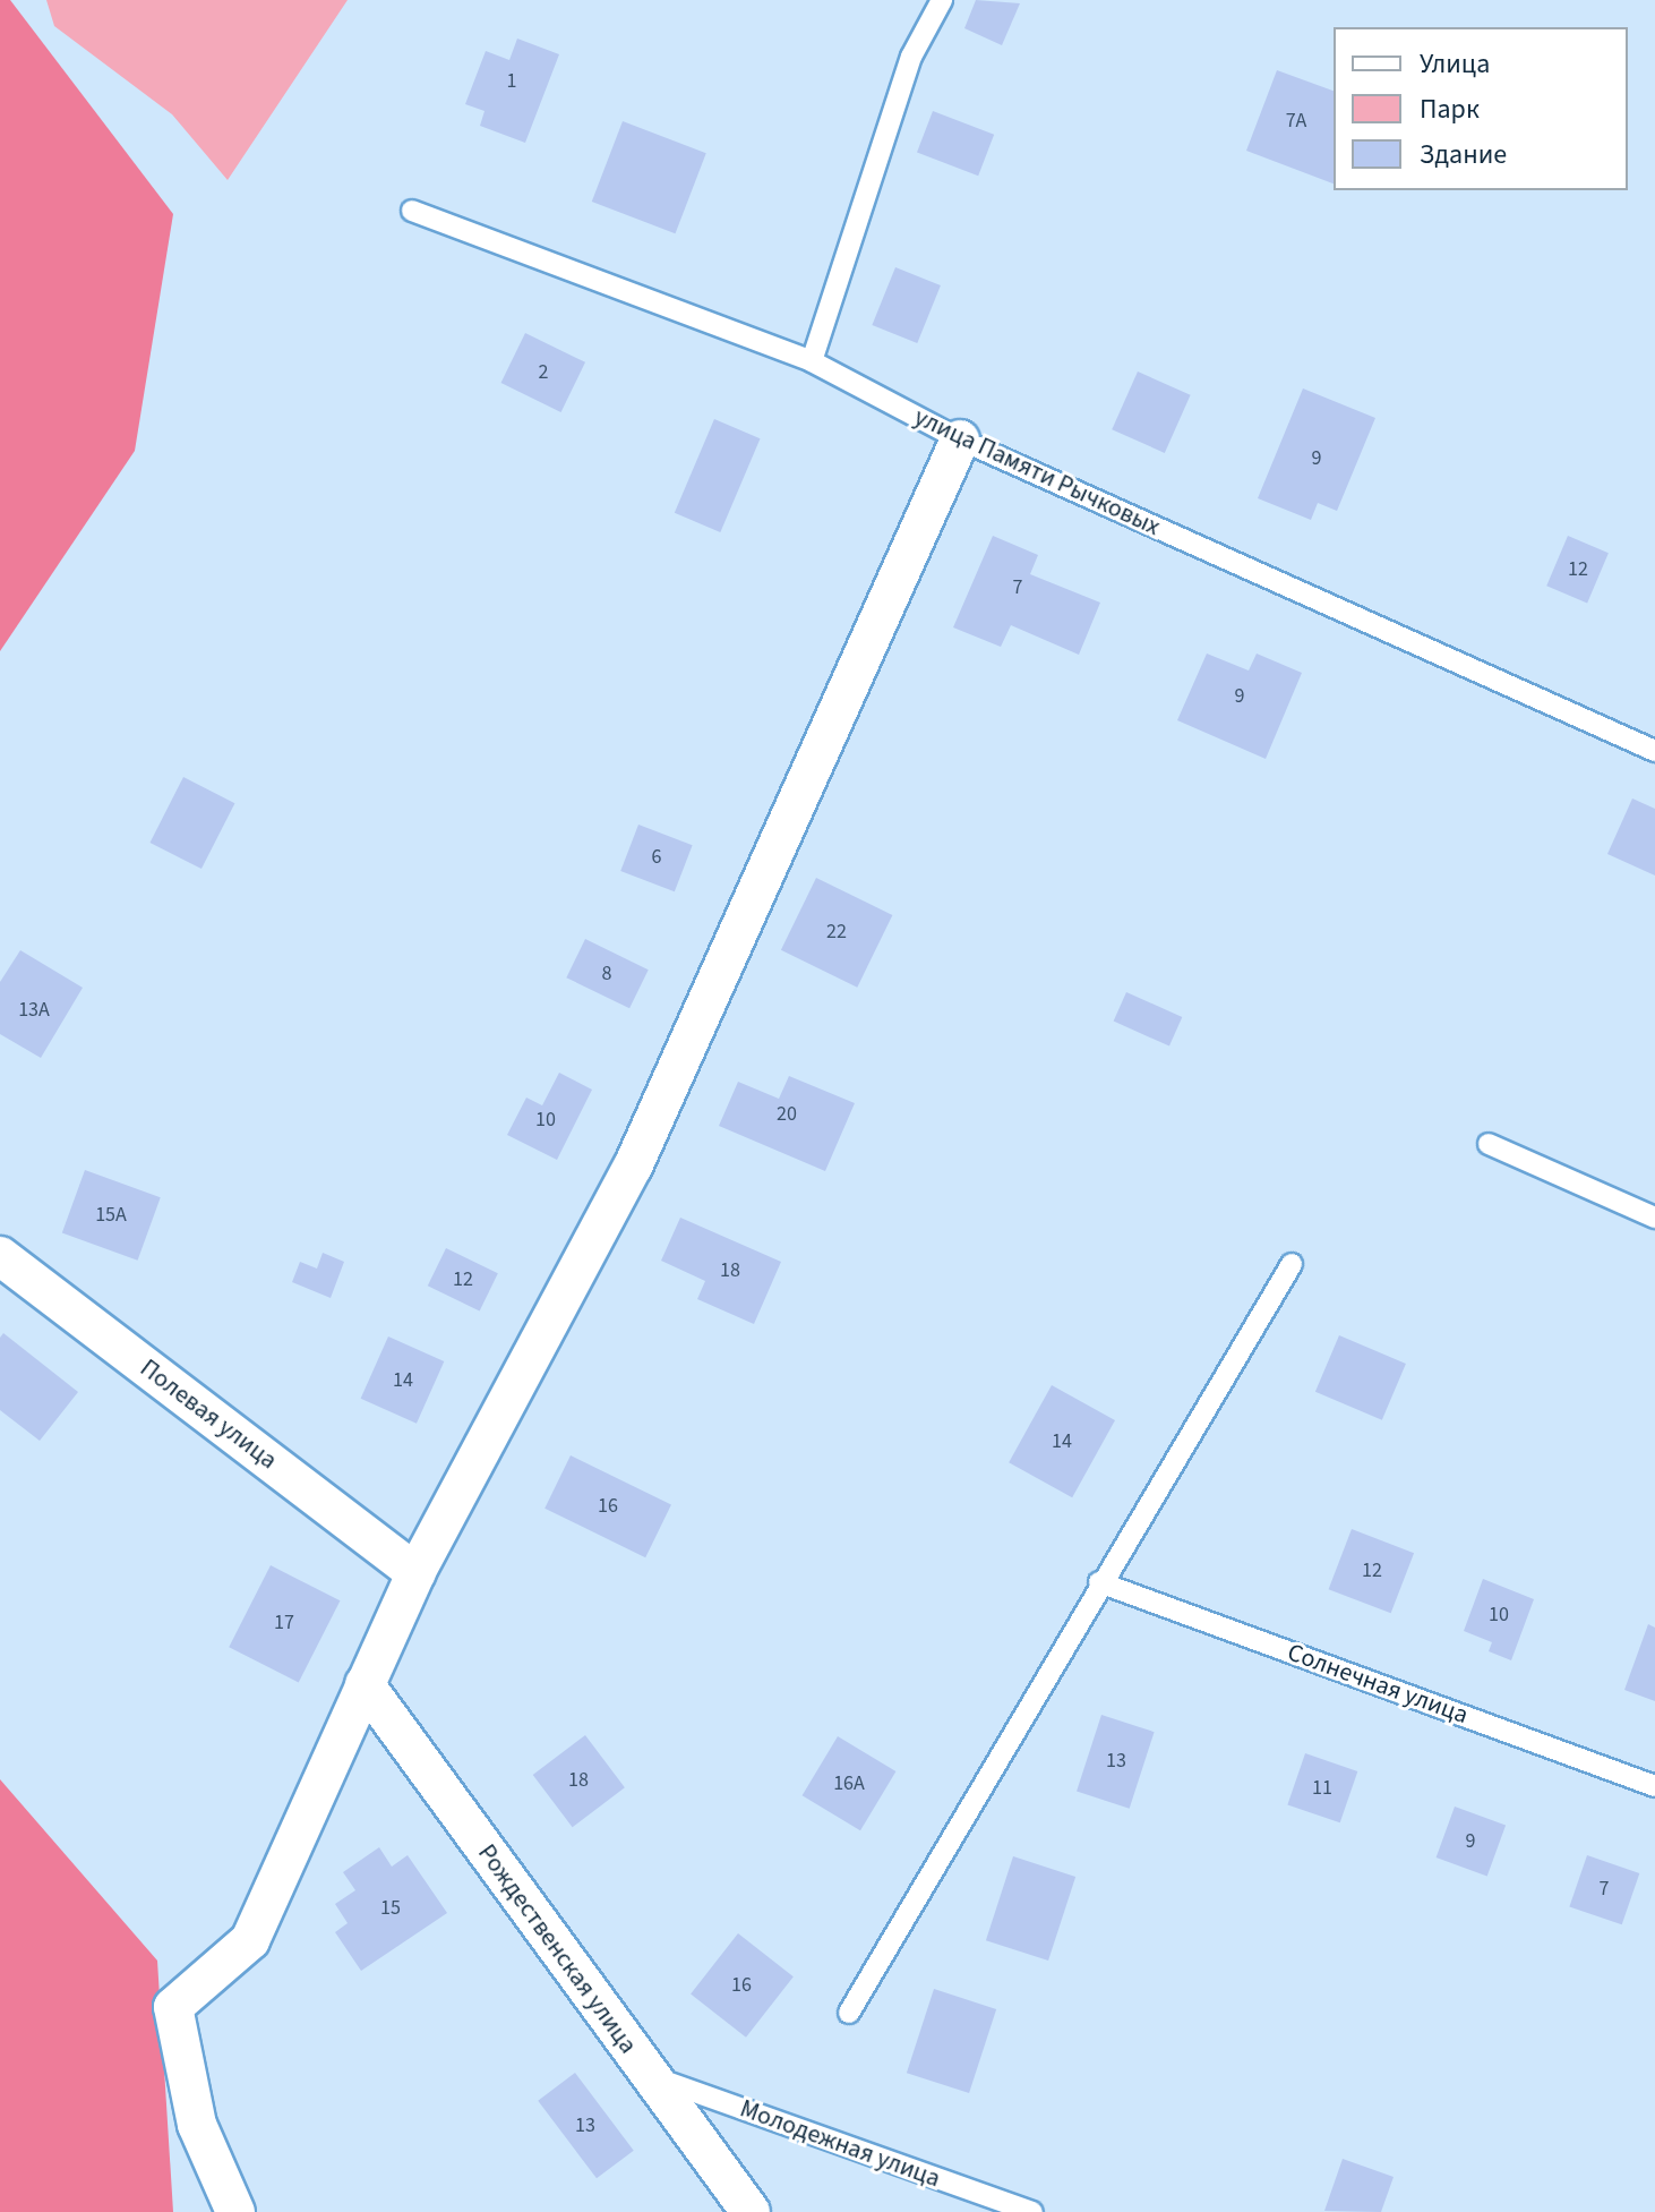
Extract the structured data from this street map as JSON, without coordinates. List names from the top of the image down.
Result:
{
  "streets": {
    "street": ["Полевая улица", "Рождественская улица"],
    "lane": ["улица Памяти Рычковых", "Солнечная улица", "Молодежная улица"]
  },
  "crossings": [
    ["Рождественская улица", "Молодежная улица"]
  ],
  "house_numbers": [
    "1",
    "7А",
    "2",
    "9",
    "12",
    "7",
    "9",
    "6",
    "22",
    "8",
    "13А",
    "20",
    "10",
    "15А",
    "18",
    "12",
    "14",
    "14",
    "16",
    "12",
    "10",
    "17",
    "13",
    "18",
    "16А",
    "11",
    "9",
    "7",
    "15",
    "16",
    "13"
  ],
  "legend": ["Улица", "Парк", "Здание"]
}
